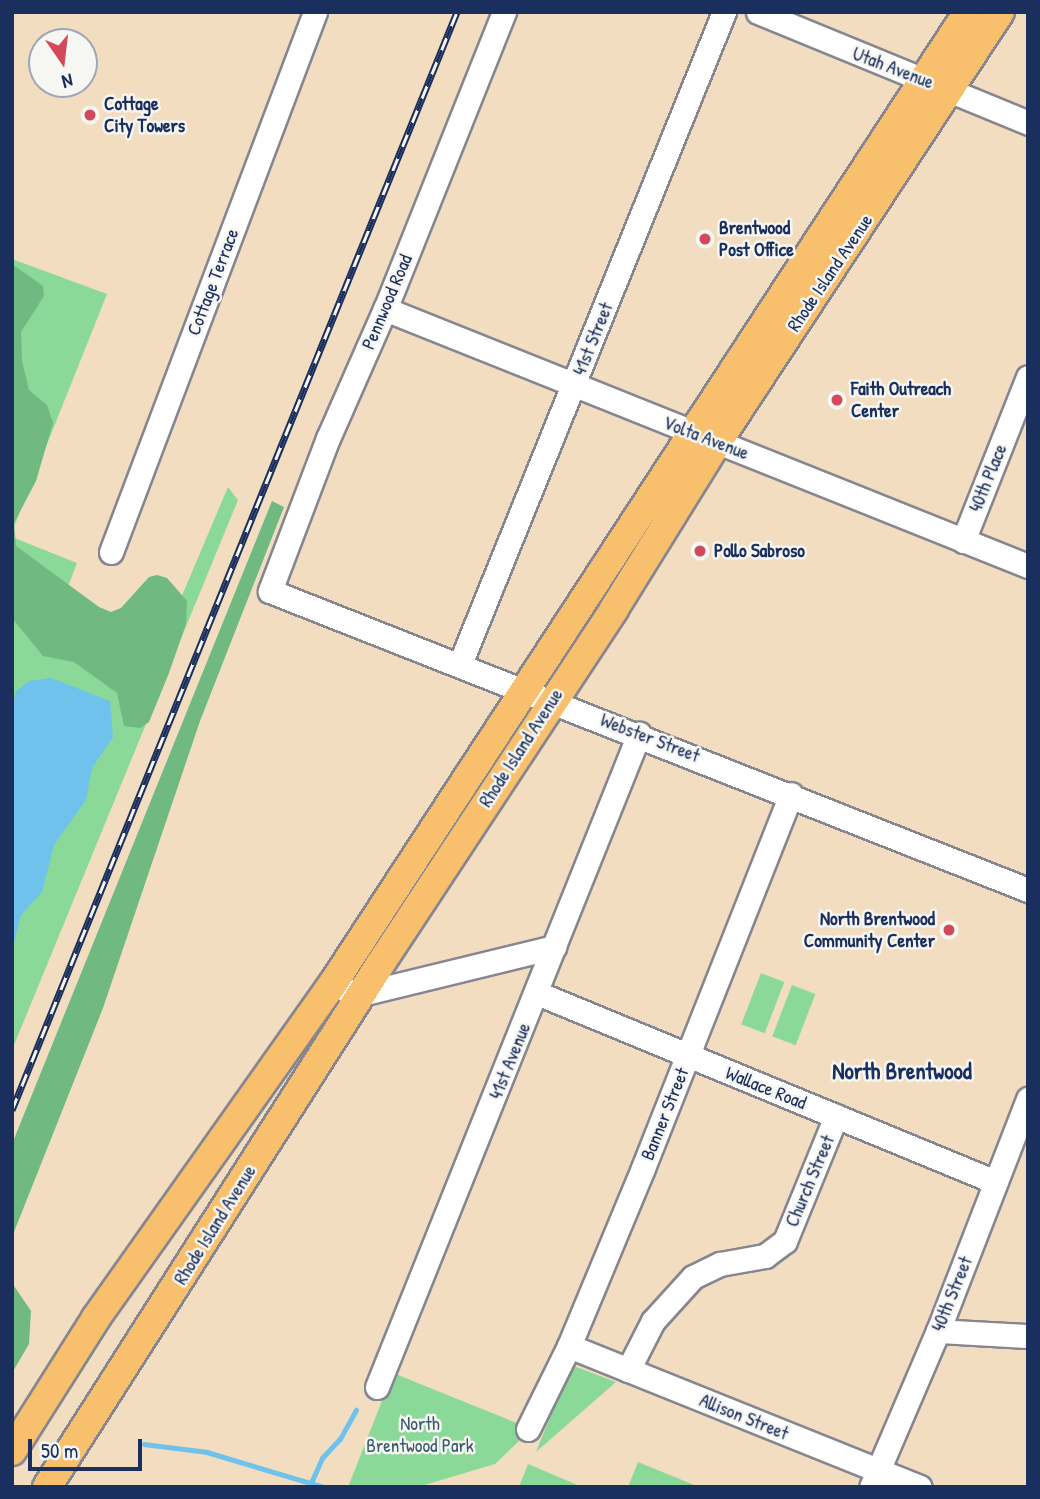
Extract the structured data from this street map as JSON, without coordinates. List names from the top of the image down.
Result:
{
  "streets": {
    "main road": ["Rhode Island Avenue"],
    "street": [
      "Utah Avenue",
      "Cottage Terrace",
      "Pennwood Road",
      "41st Street",
      "Volta Avenue",
      "40th Place",
      "Webster Street",
      "41st Avenue",
      "Wallace Road",
      "Banner Street",
      "Church Street",
      "40th Street",
      "Allison Street"
    ]
  },
  "crossings": [
    ["Utah Avenue", "Rhode Island Avenue"],
    ["Rhode Island Avenue", "Volta Avenue"],
    ["Rhode Island Avenue", "Webster Street"],
    ["Pennwood Road", "Volta Avenue"],
    ["Pennwood Road", "Webster Street"],
    ["41st Street", "Volta Avenue"],
    ["41st Street", "Webster Street"],
    ["Volta Avenue", "40th Place"],
    ["Webster Street", "41st Avenue"],
    ["Webster Street", "Banner Street"],
    ["41st Avenue", "Wallace Road"],
    ["Wallace Road", "Banner Street"],
    ["Wallace Road", "Church Street"],
    ["Wallace Road", "40th Street"],
    ["Banner Street", "Allison Street"],
    ["Church Street", "Allison Street"],
    ["40th Street", "Allison Street"]
  ],
  "districts": ["North Brentwood"],
  "parks": ["North Brentwood Park"],
  "places": [
    "Cottage City Towers",
    "Brentwood Post Office",
    "Faith Outreach Center",
    "Pollo Sabroso",
    "North Brentwood Community Center"
  ],
  "scale_bar": "50 m",
  "north": "bottom"
}
